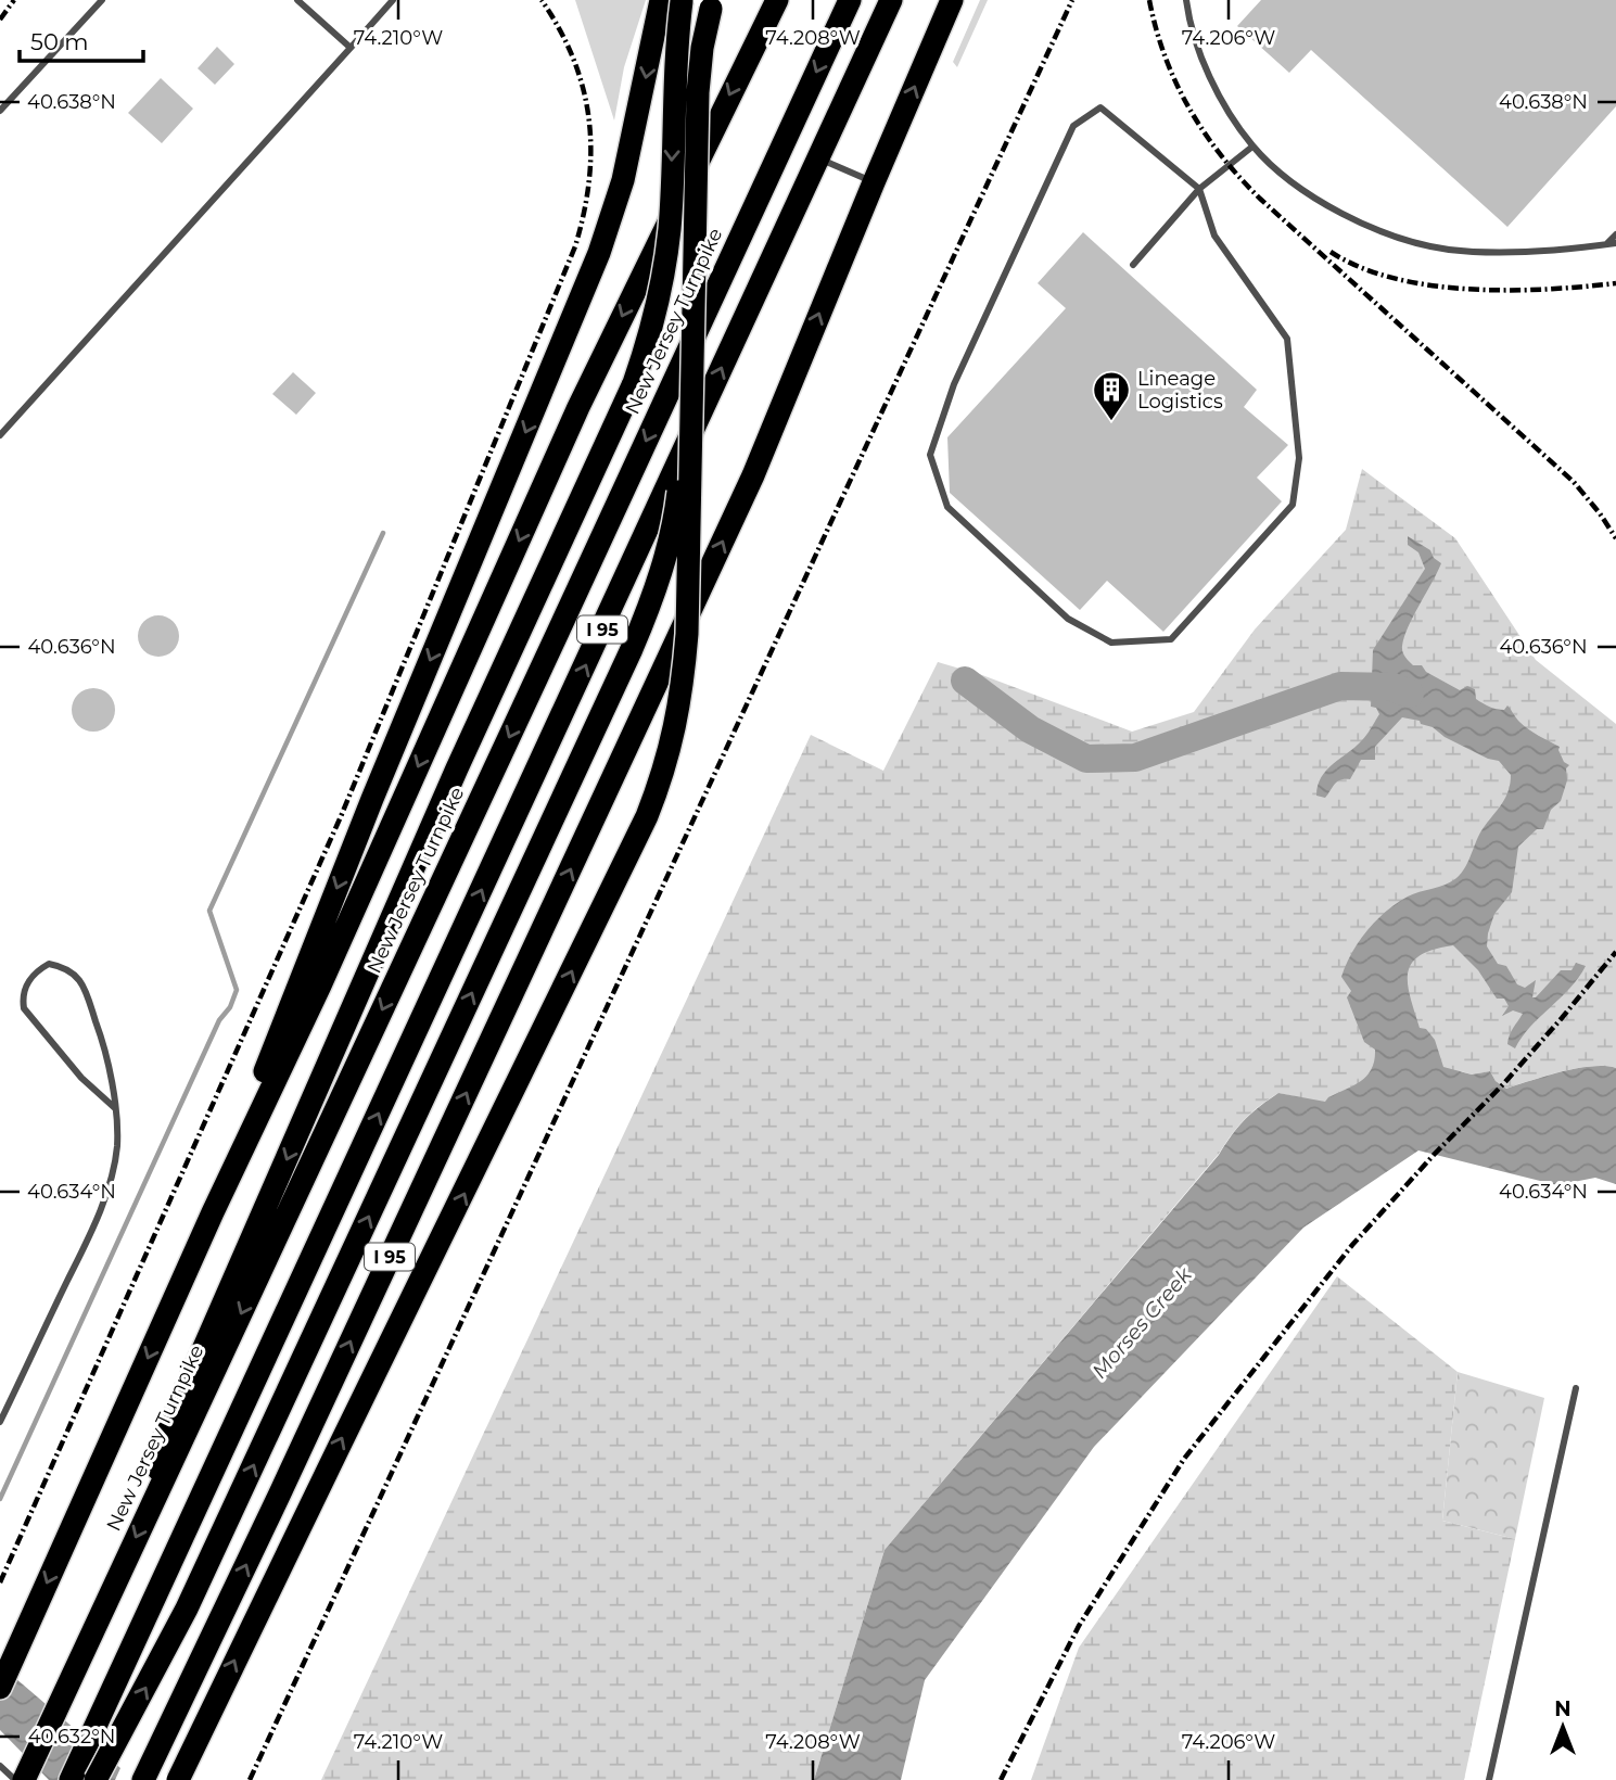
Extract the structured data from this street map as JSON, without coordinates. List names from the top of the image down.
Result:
{
  "streets": {
    "highway": ["New Jersey Turnpike", "I 95"]
  },
  "water": ["Morses Creek"],
  "places": {
    "building": ["Lineage Logistics"]
  },
  "scale_bar": "50 m",
  "north": "top",
  "coordinates": [
    "74.210°W",
    "74.208°W",
    "74.206°W",
    "40.638°N",
    "40.636°N",
    "40.634°N",
    "40.632°N"
  ]
}
